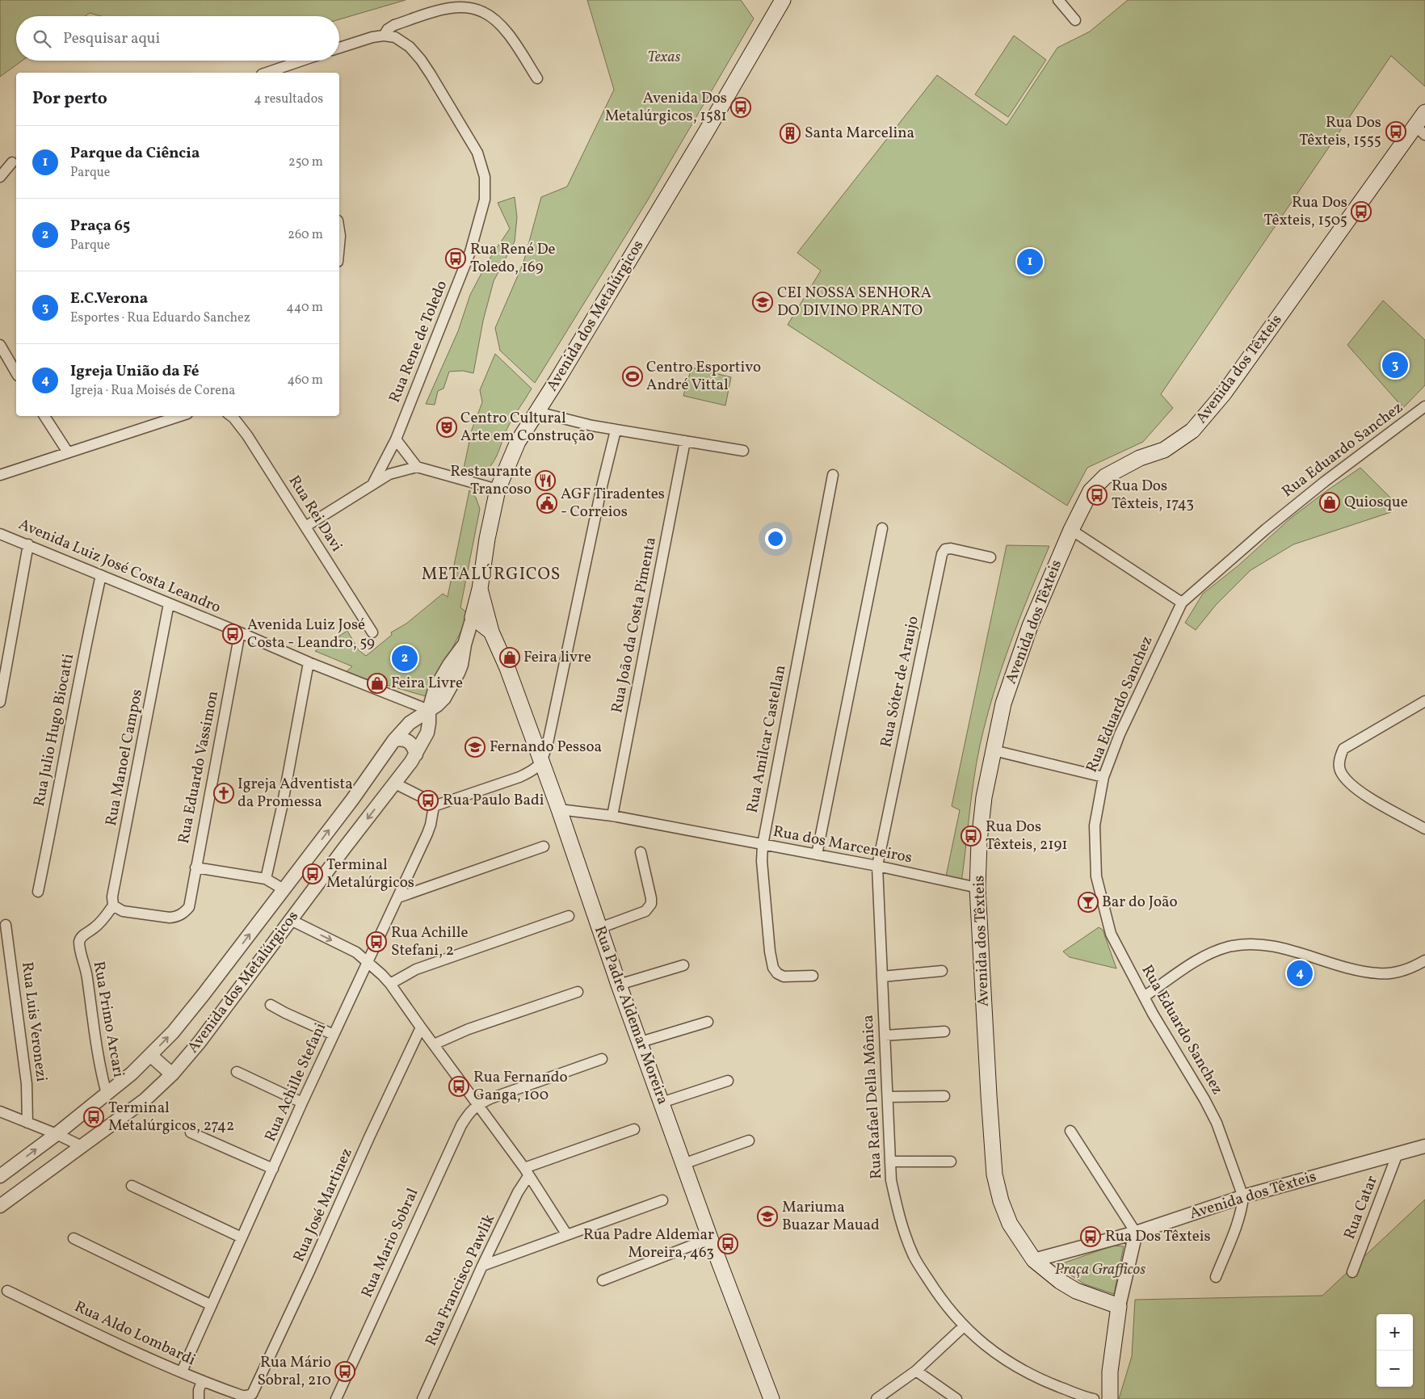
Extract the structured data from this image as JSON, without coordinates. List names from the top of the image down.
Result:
{
  "streets": {
    "main road": ["Avenida dos Metalúrgicos", "Avenida dos Têxteis", "Rua Padre Aldemar Moreira"],
    "street": [
      "Rua Rene de Toledo",
      "Rua Eduardo Sanchez",
      "Rua Rei Davi",
      "Avenida Luiz José Costa Leandro",
      "Rua João da Costa Pimenta",
      "Rua Sóter de Araujo",
      "Rua Julio Hugo Biocatti",
      "Rua Amilcar Castellan",
      "Rua Manoel Campos",
      "Rua Eduardo Vassimon",
      "Rua dos Marceneiros",
      "Rua Primo Arcari",
      "Rua Luis Veronezi",
      "Rua Achille Stefani",
      "Rua Rafael Della Mônica",
      "Rua José Martinez",
      "Rua Catar",
      "Rua Mario Sobral",
      "Rua Francisco Pawlik",
      "Rua Aldo Lombardi"
    ]
  },
  "crossings": [
    ["Avenida dos Metalúrgicos", "Avenida Luiz José Costa Leandro"],
    ["Avenida dos Metalúrgicos", "Rua Padre Aldemar Moreira"],
    ["Avenida dos Metalúrgicos", "Rua Primo Arcari"],
    ["Avenida dos Têxteis", "Rua Eduardo Sanchez"],
    ["Avenida dos Têxteis", "Rua dos Marceneiros"],
    ["Avenida dos Têxteis", "Rua Catar"],
    ["Avenida Luiz José Costa Leandro", "Rua Julio Hugo Biocatti"],
    ["Avenida Luiz José Costa Leandro", "Rua Manoel Campos"],
    ["Avenida Luiz José Costa Leandro", "Rua Eduardo Vassimon"],
    ["Rua João da Costa Pimenta", "Rua dos Marceneiros"],
    ["Rua Sóter de Araujo", "Rua dos Marceneiros"],
    ["Rua Sóter de Araujo", "Rua Rafael Della Mônica"],
    ["Rua Amilcar Castellan", "Rua dos Marceneiros"],
    ["Rua Manoel Campos", "Rua Eduardo Vassimon"],
    ["Rua Manoel Campos", "Rua Primo Arcari"],
    ["Rua Eduardo Vassimon", "Rua Primo Arcari"],
    ["Rua dos Marceneiros", "Rua Padre Aldemar Moreira"],
    ["Rua dos Marceneiros", "Rua Rafael Della Mônica"],
    ["Rua Achille Stefani", "Rua Aldo Lombardi"],
    ["Rua José Martinez", "Rua Aldo Lombardi"]
  ],
  "districts": ["METALÚRGICOS"],
  "parks": ["Texas", "Praça Grafficos"],
  "places": {
    "bus stop": [
      "Avenida Dos Metalúrgicos, 1581",
      "Rua Dos Têxteis, 1555",
      "Rua Dos Têxteis, 1505",
      "Rua René De Toledo, 169",
      "Rua Dos Têxteis, 1743",
      "Avenida Luiz José Costa - Leandro, 59",
      "Rua Paulo Badi",
      "Rua Dos Têxteis, 2191",
      "Terminal Metalúrgicos",
      "Rua Achille Stefani, 2",
      "Rua Fernando Ganga, 100",
      "Terminal Metalúrgicos, 2742",
      "Rua Dos Têxteis",
      "Rua Padre Aldemar Moreira, 463",
      "Rua Mário Sobral, 210"
    ],
    "building": ["Santa Marcelina"],
    "school or university": ["CEI NOSSA SENHORA DO DIVINO PRANTO", "Fernando Pessoa", "Mariuma Buazar Mauad"],
    "sports": ["Centro Esportivo André Vittal"],
    "theatre": ["Centro Cultural Arte em Construção"],
    "restaurant": ["Restaurante Trancoso"],
    "shop": ["Quiosque", "Feira livre", "Feira Livre"],
    "public building": ["AGF Tiradentes - Correios"],
    "church": ["Igreja Adventista da Promessa"],
    "bar": ["Bar do João"]
  },
  "page": {
    "search": "Pesquisar aqui",
    "heading": ["Por perto", "4 resultados"],
    "list": [
      {
        "mark": "1",
        "name": "Parque da Ciência",
        "note": "Parque",
        "value": "250 m"
      },
      {
        "mark": "2",
        "name": "Praça 65",
        "note": "Parque",
        "value": "260 m"
      },
      {
        "mark": "3",
        "name": "E.C.Verona",
        "note": "Esportes · Rua Eduardo Sanchez",
        "value": "440 m"
      },
      {
        "mark": "4",
        "name": "Igreja União da Fé",
        "note": "Igreja · Rua Moisés de Corena",
        "value": "460 m"
      }
    ],
    "pins": [
      "1",
      "3",
      "2",
      "4"
    ],
    "map_buttons": ["+", "−"]
  }
}
